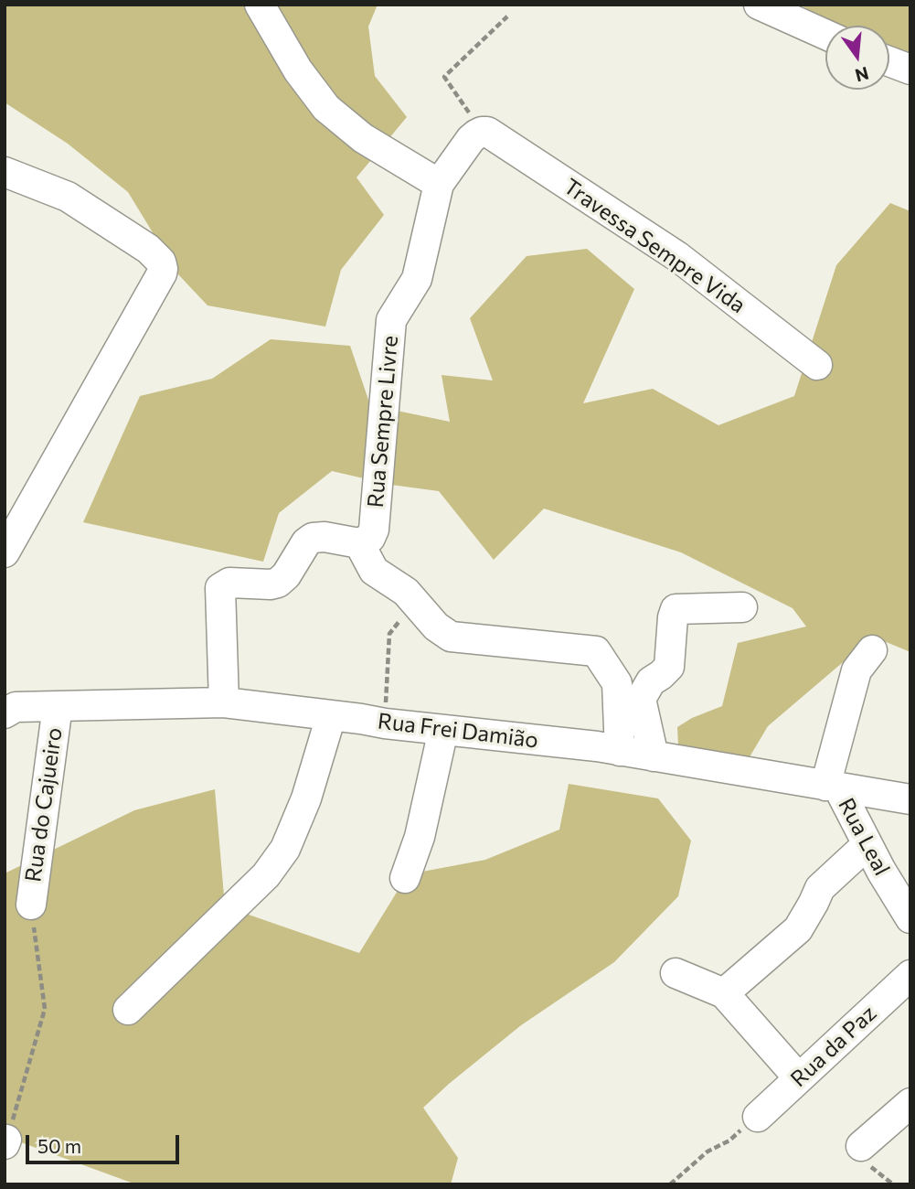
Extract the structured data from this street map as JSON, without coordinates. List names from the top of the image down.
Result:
{
  "streets": {
    "street": [
      "Travessa Sempre Vida",
      "Rua Sempre Livre",
      "Rua Frei Damião",
      "Rua do Cajueiro",
      "Rua Leal",
      "Rua da Paz"
    ]
  },
  "crossings": [
    ["Travessa Sempre Vida", "Rua Sempre Livre"],
    ["Rua Frei Damião", "Rua do Cajueiro"],
    ["Rua Frei Damião", "Rua Leal"]
  ],
  "scale_bar": "50 m",
  "north": "bottom"
}
